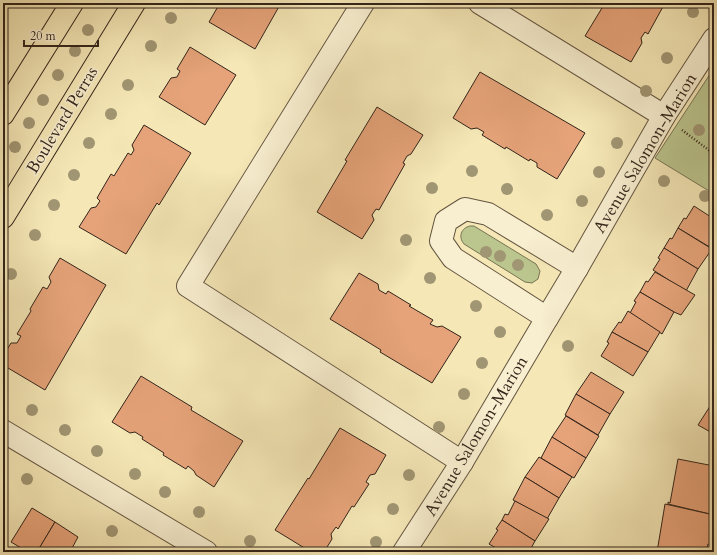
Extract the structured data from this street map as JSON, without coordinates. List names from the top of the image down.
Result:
{
  "streets": {
    "main road": ["Boulevard Perras"],
    "street": ["Avenue Salomon-Marion"]
  },
  "scale_bar": "20 m"
}
